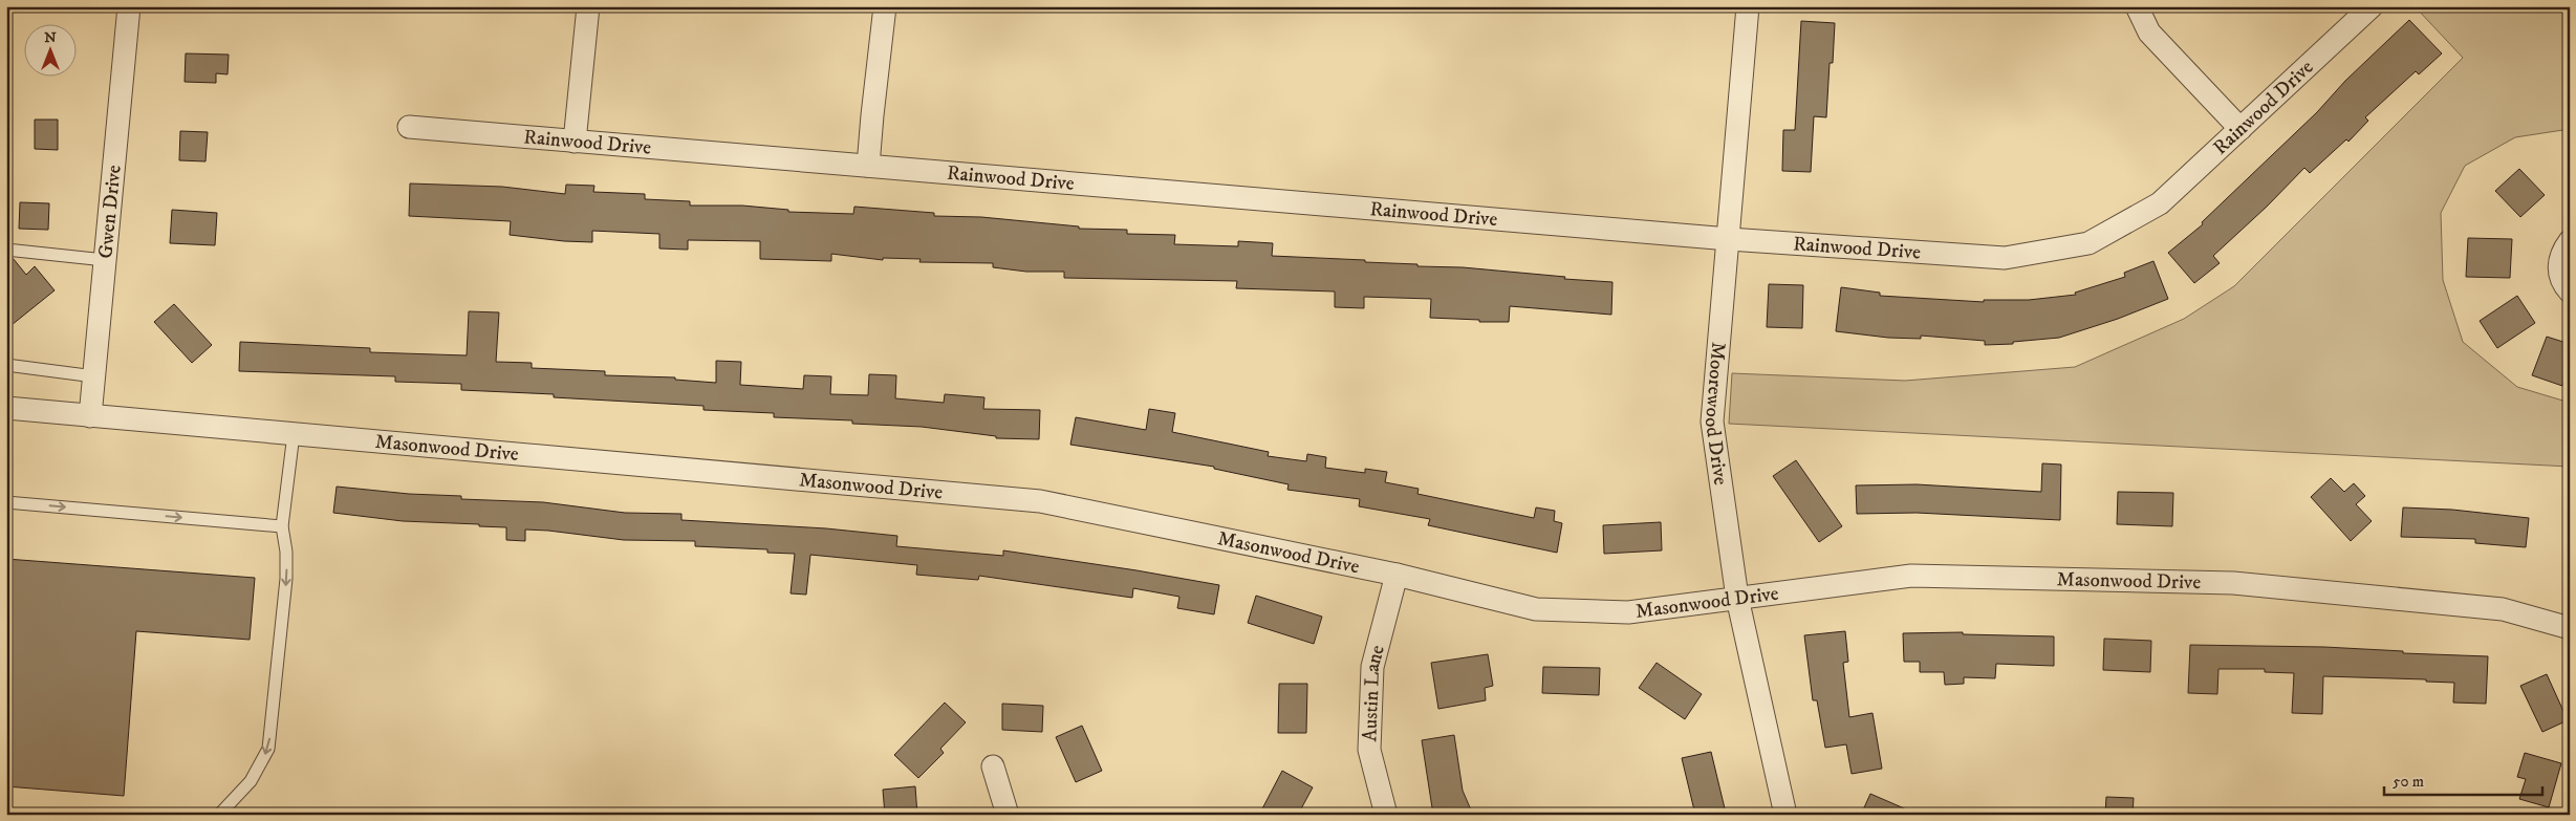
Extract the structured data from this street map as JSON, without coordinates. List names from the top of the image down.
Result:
{
  "streets": {
    "street": [
      "Rainwood Drive",
      "Gwen Drive",
      "Moorewood Drive",
      "Masonwood Drive",
      "Austin Lane"
    ]
  },
  "crossings": [
    ["Rainwood Drive", "Moorewood Drive"],
    ["Gwen Drive", "Masonwood Drive"],
    ["Moorewood Drive", "Masonwood Drive"],
    ["Masonwood Drive", "Austin Lane"]
  ],
  "scale_bar": "50 m",
  "north": "top"
}
